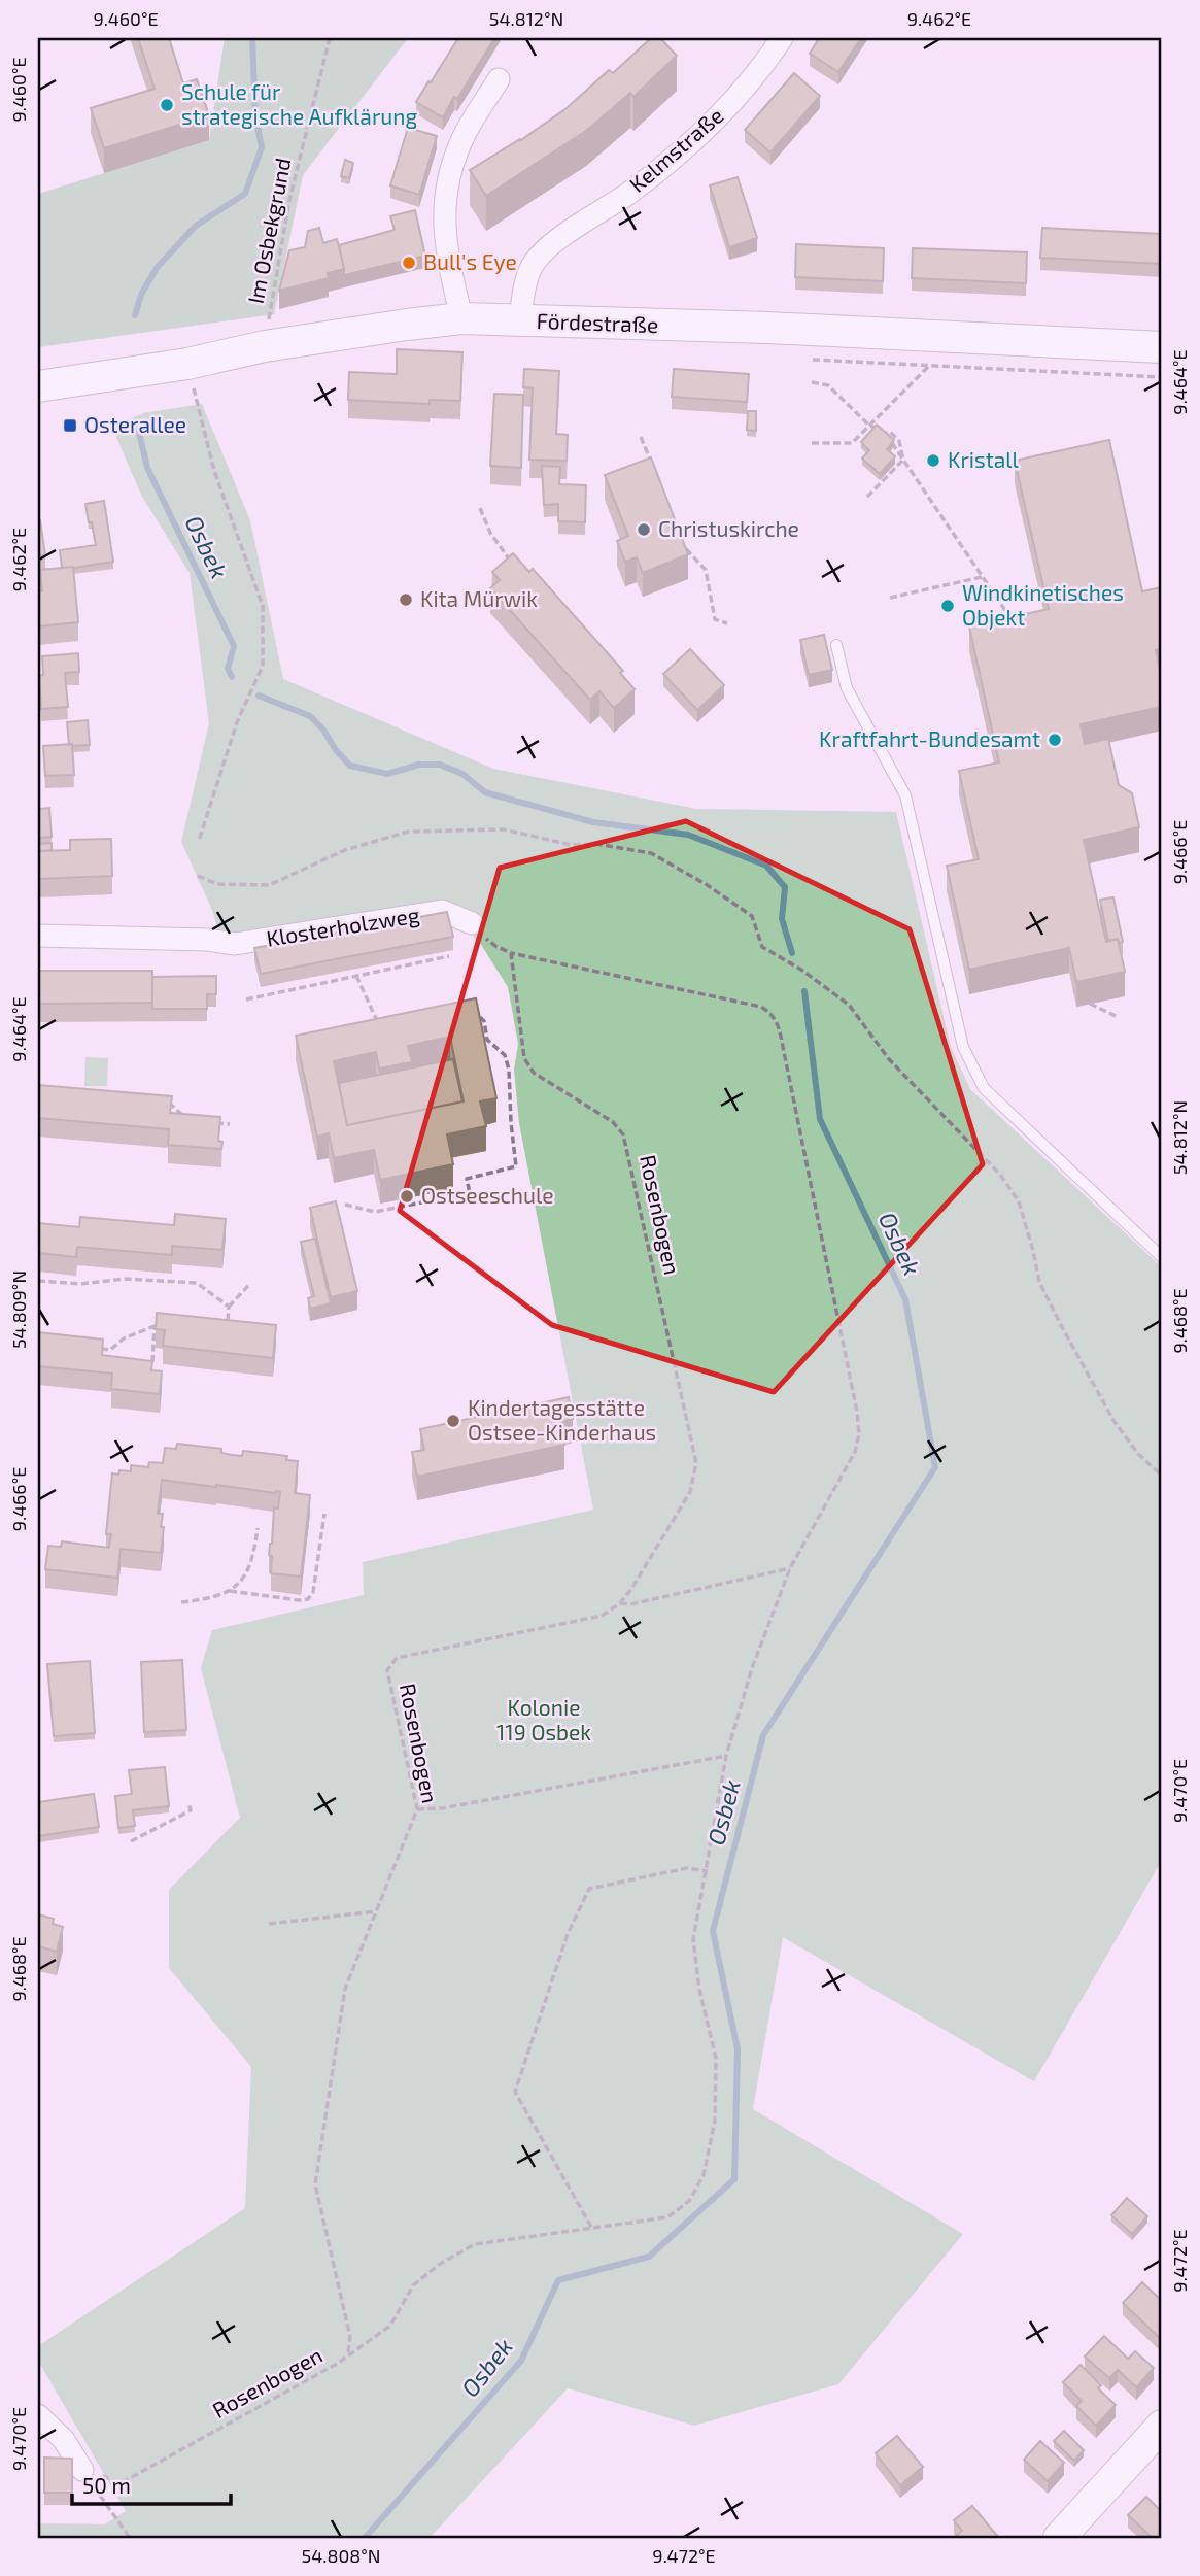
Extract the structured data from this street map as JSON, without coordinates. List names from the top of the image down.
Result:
{
  "streets": {
    "main road": ["Fördestraße"],
    "street": ["Kelmstraße", "Klosterholzweg"],
    "path": ["Im Osbekgrund", "Rosenbogen"]
  },
  "crossings": [
    ["Kelmstraße", "Fördestraße"],
    ["Im Osbekgrund", "Fördestraße"]
  ],
  "water": ["Osbek"],
  "parks": ["Kolonie 119 Osbek"],
  "places": {
    "other": [
      "Schule für strategische Aufklärung",
      "Bull's Eye",
      "Kristall",
      "Christuskirche",
      "Kita Mürwik",
      "Windkinetisches Objekt",
      "Kraftfahrt-Bundesamt",
      "Ostseeschule",
      "Kindertagesstätte Ostsee-Kinderhaus"
    ],
    "transit": ["Osterallee"]
  },
  "scale_bar": "50 m",
  "coordinates": [
    "9.460°E",
    "54.812°N",
    "9.462°E",
    "9.464°E",
    "9.466°E",
    "54.809°N",
    "9.468°E",
    "9.470°E",
    "9.472°E",
    "54.808°N"
  ]
}
